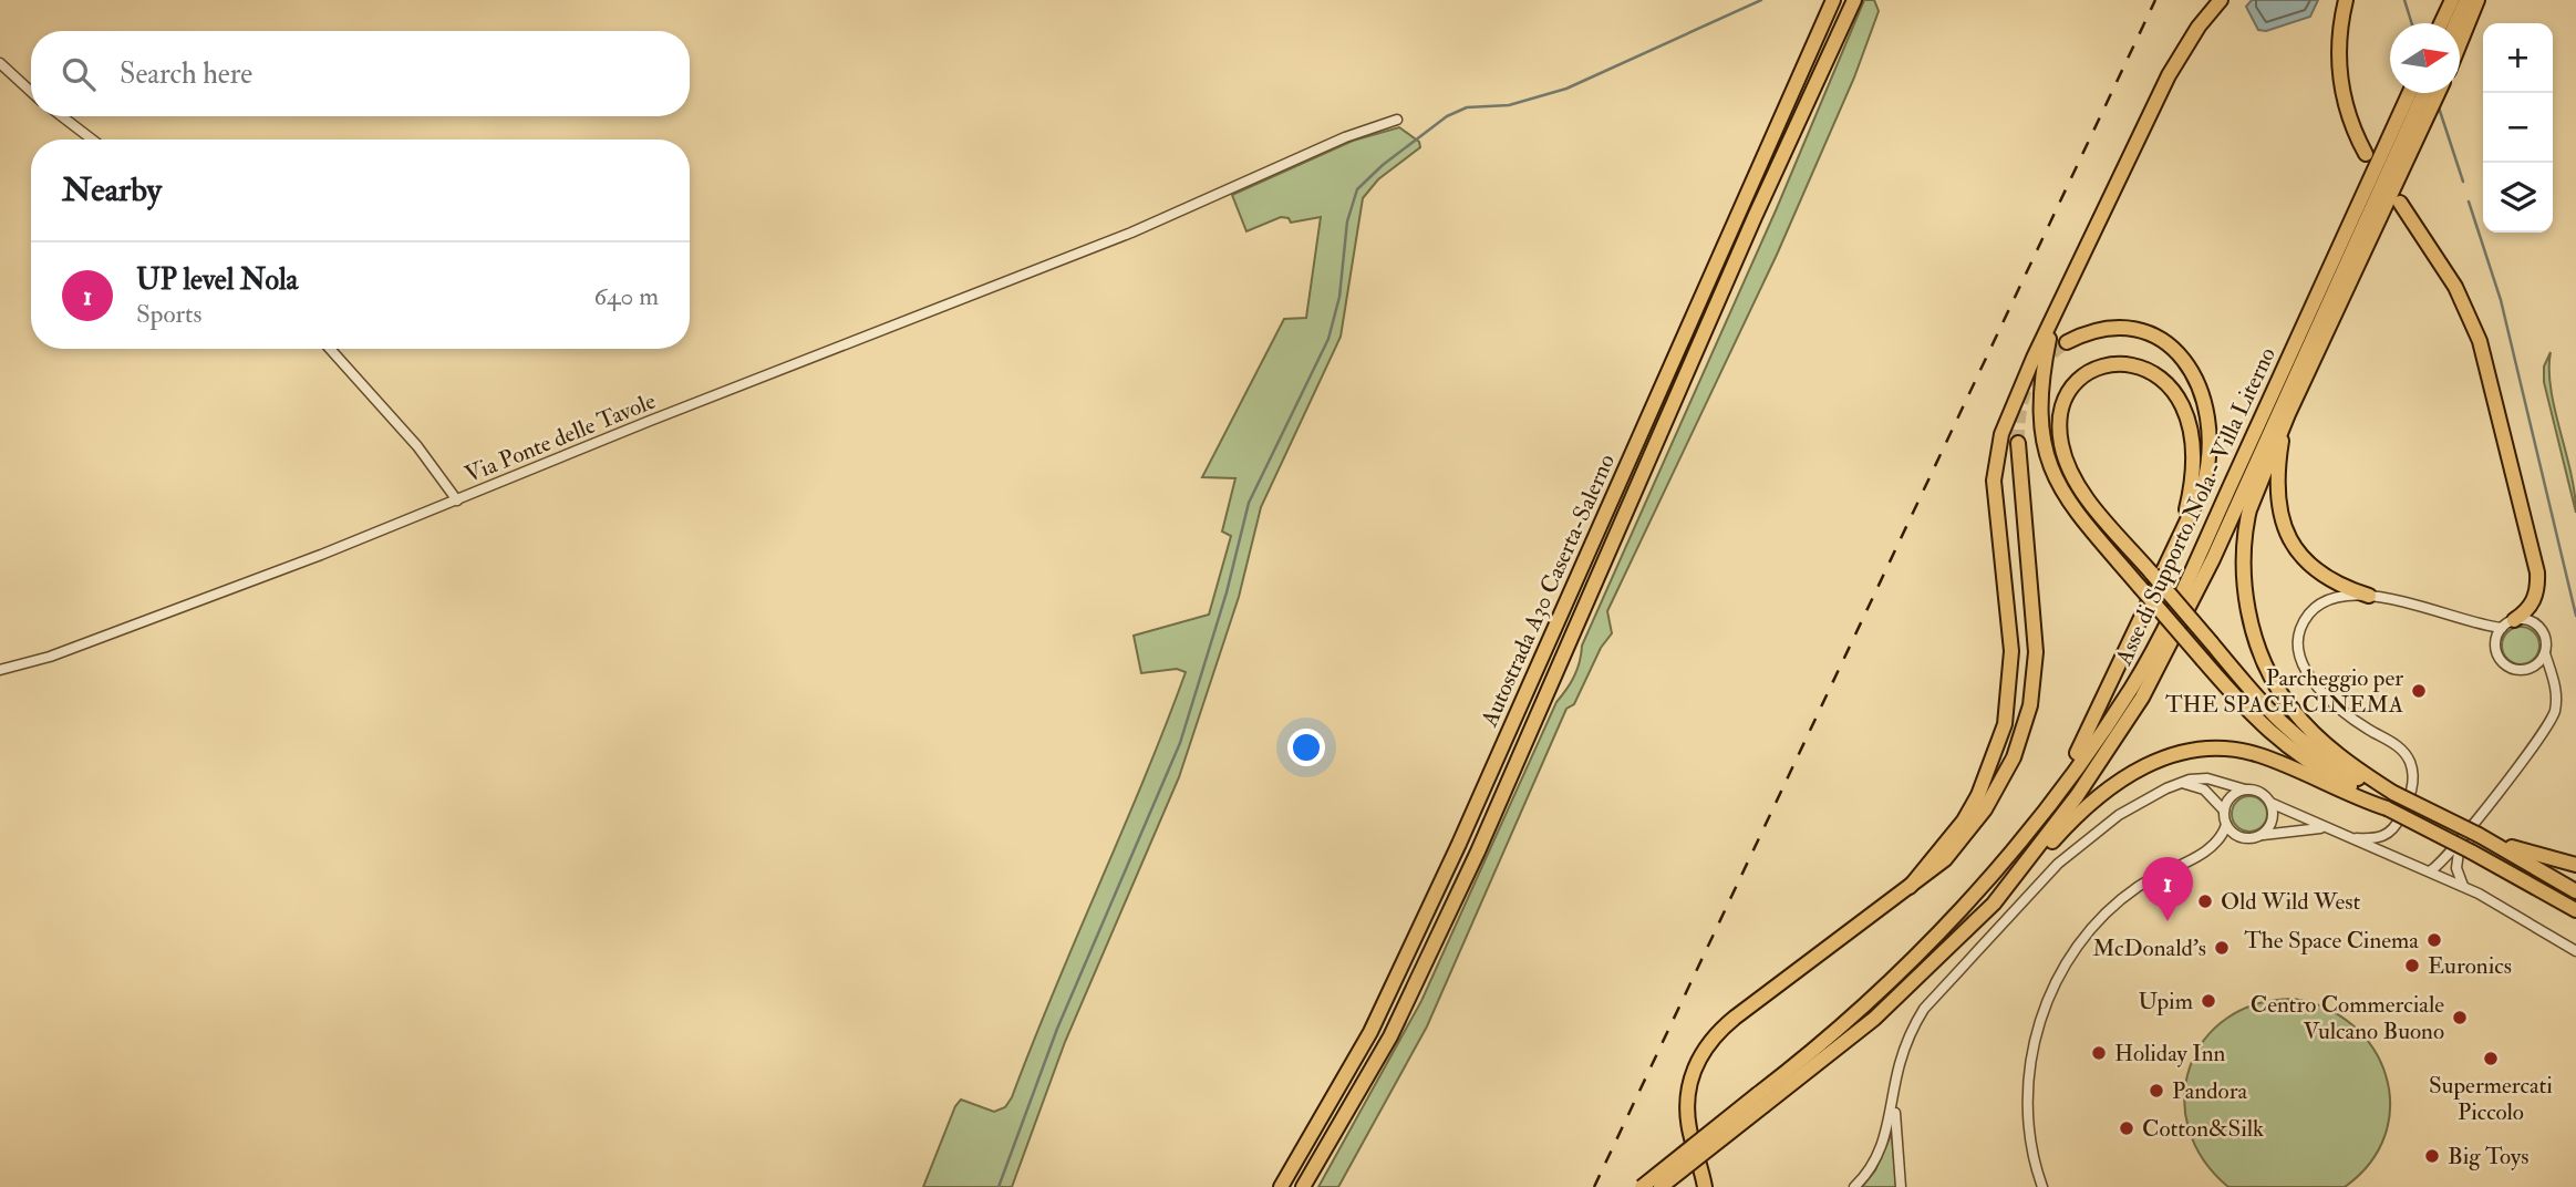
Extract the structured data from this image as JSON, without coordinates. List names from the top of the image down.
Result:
{
  "streets": {
    "highway": ["Asse di Supporto Nola - Villa Literno", "Autostrada A30 Caserta-Salerno"],
    "street": ["Via Ponte delle Tavole"]
  },
  "places": [
    "Parcheggio per THE SPACE CINEMA",
    "Old Wild West",
    "The Space Cinema",
    "McDonald's",
    "Euronics",
    "Upim",
    "Centro Commerciale Vulcano Buono",
    "Holiday Inn",
    "Supermercati Piccolo",
    "Pandora",
    "Cotton&Silk",
    "Big Toys"
  ],
  "north": "right",
  "page": {
    "map_buttons": ["+", "−"],
    "search": "Search here",
    "heading": "Nearby",
    "list": [
      {
        "mark": "1",
        "name": "UP level Nola",
        "note": "Sports",
        "value": "640 m"
      }
    ],
    "pins": "1"
  }
}
